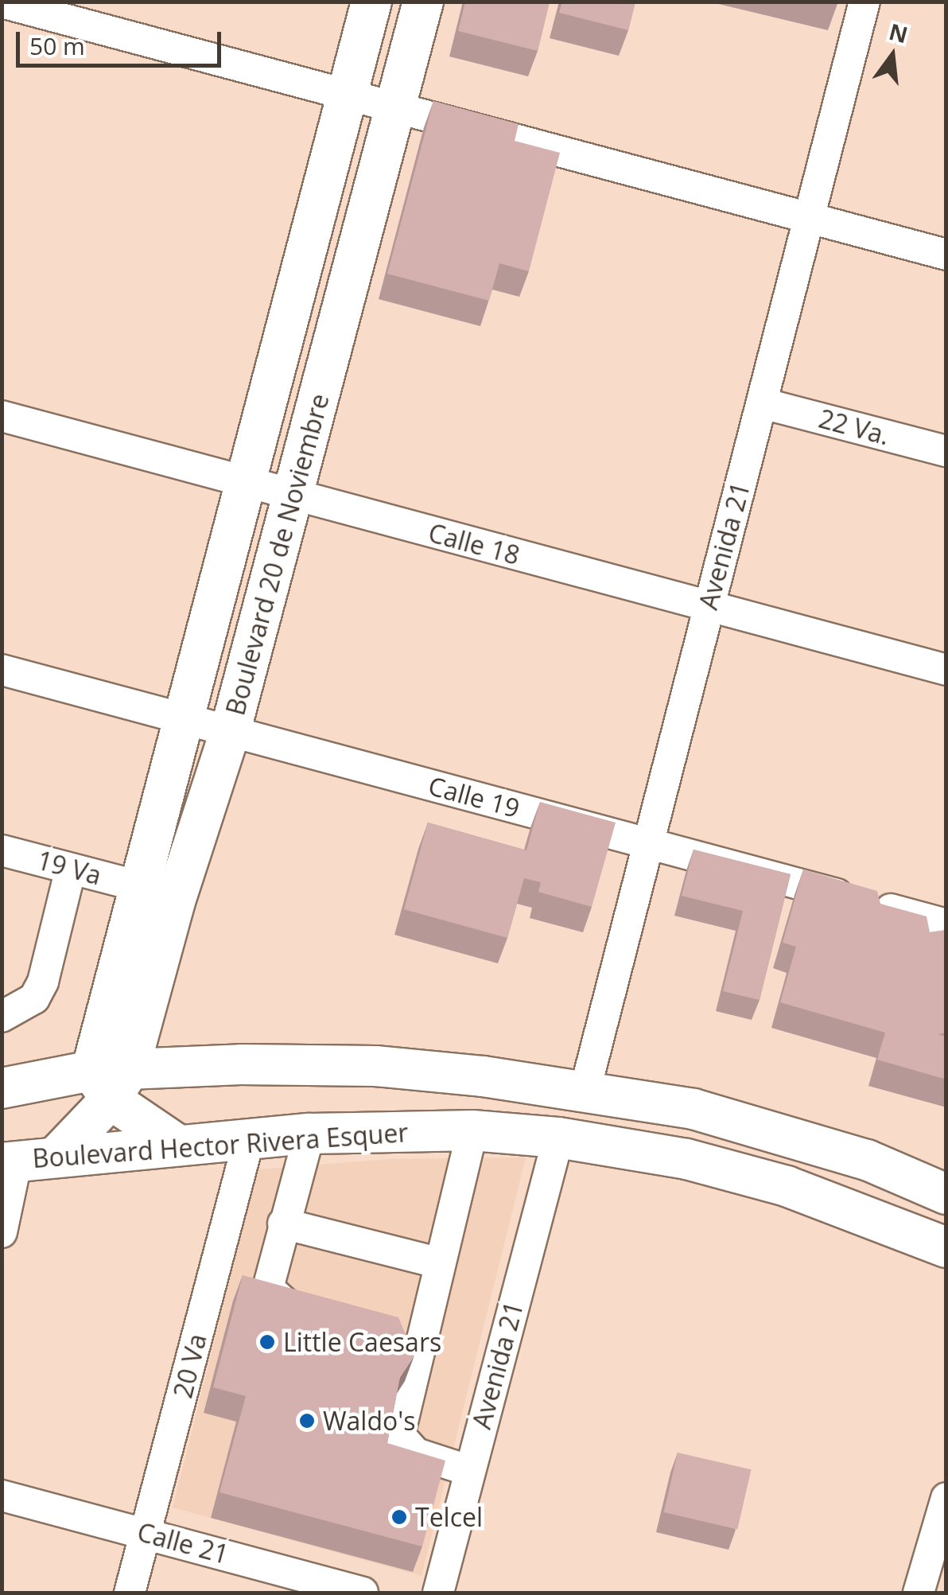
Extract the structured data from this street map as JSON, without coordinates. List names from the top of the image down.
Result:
{
  "streets": {
    "main road": ["Boulevard 20 de Noviembre", "Boulevard Hector Rivera Esquer"],
    "street": [
      "22 Va.",
      "Calle 18",
      "Avenida 21",
      "Calle 19",
      "19 Va",
      "20 Va",
      "Calle 21"
    ]
  },
  "crossings": [
    ["22 Va.", "Avenida 21"],
    ["Calle 18", "Avenida 21"],
    ["Calle 18", "Boulevard 20 de Noviembre"],
    ["Avenida 21", "Calle 19"],
    ["Avenida 21", "Boulevard Hector Rivera Esquer"],
    ["Boulevard 20 de Noviembre", "Calle 19"],
    ["Boulevard 20 de Noviembre", "19 Va"],
    ["Boulevard 20 de Noviembre", "Boulevard Hector Rivera Esquer"],
    ["Boulevard Hector Rivera Esquer", "20 Va"],
    ["20 Va", "Calle 21"]
  ],
  "places": ["Little Caesars", "Waldo's", "Telcel"],
  "scale_bar": "50 m",
  "north": "top"
}
